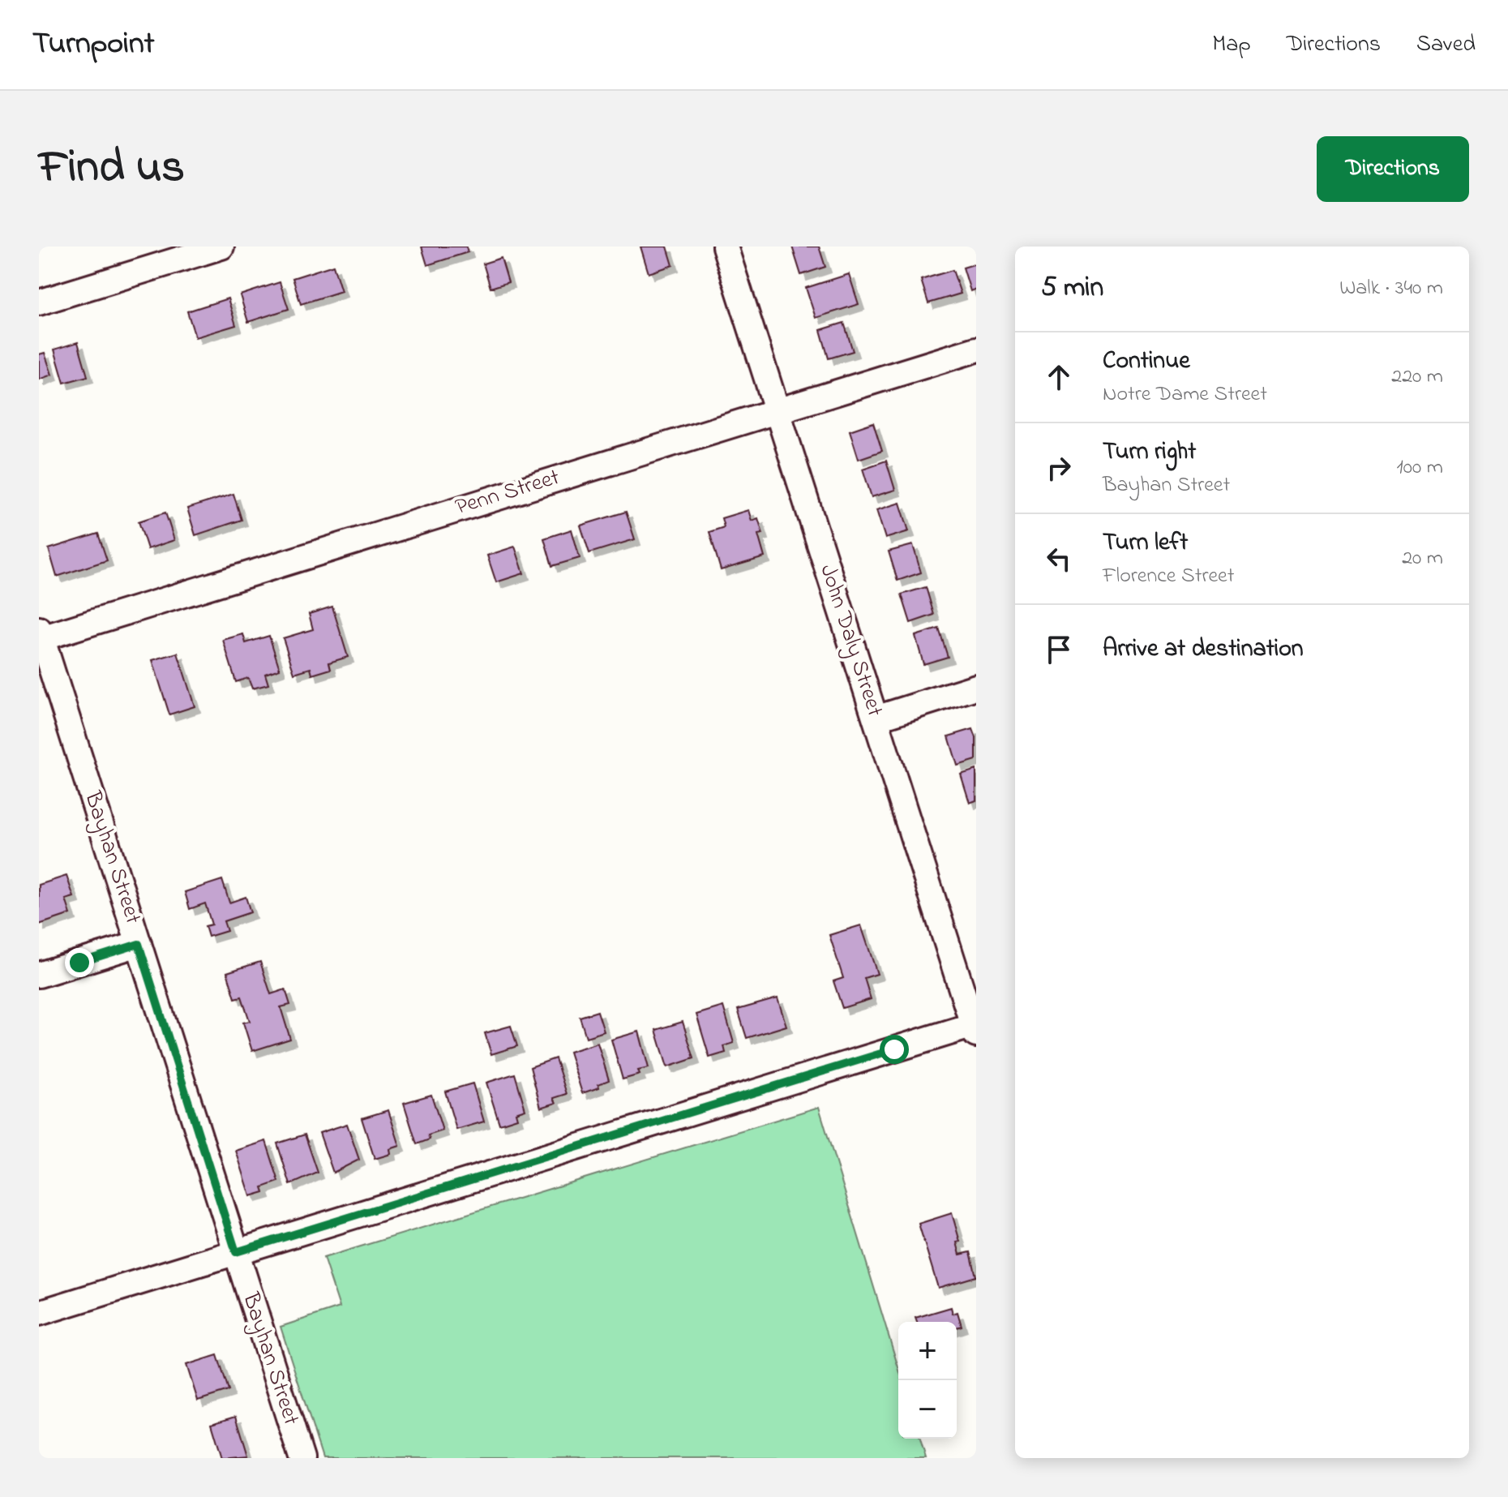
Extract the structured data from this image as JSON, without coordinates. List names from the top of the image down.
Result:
{
  "streets": {
    "street": ["Penn Street", "John Daly Street", "Bayhan Street"]
  },
  "crossings": [
    ["Penn Street", "John Daly Street"],
    ["Penn Street", "Bayhan Street"]
  ],
  "page": {
    "header": "Turnpoint",
    "nav": ["Map", "Directions", "Saved"],
    "title": "Find us",
    "buttons": "Directions",
    "heading": ["5 min", "Walk · 340 m"],
    "list": [
      ["Continue", "Notre Dame Street", "220 m"],
      ["Turn right", "Bayhan Street", "100 m"],
      ["Turn left", "Florence Street", "20 m"],
      "Arrive at destination"
    ],
    "map_buttons": ["+", "−"]
  }
}
